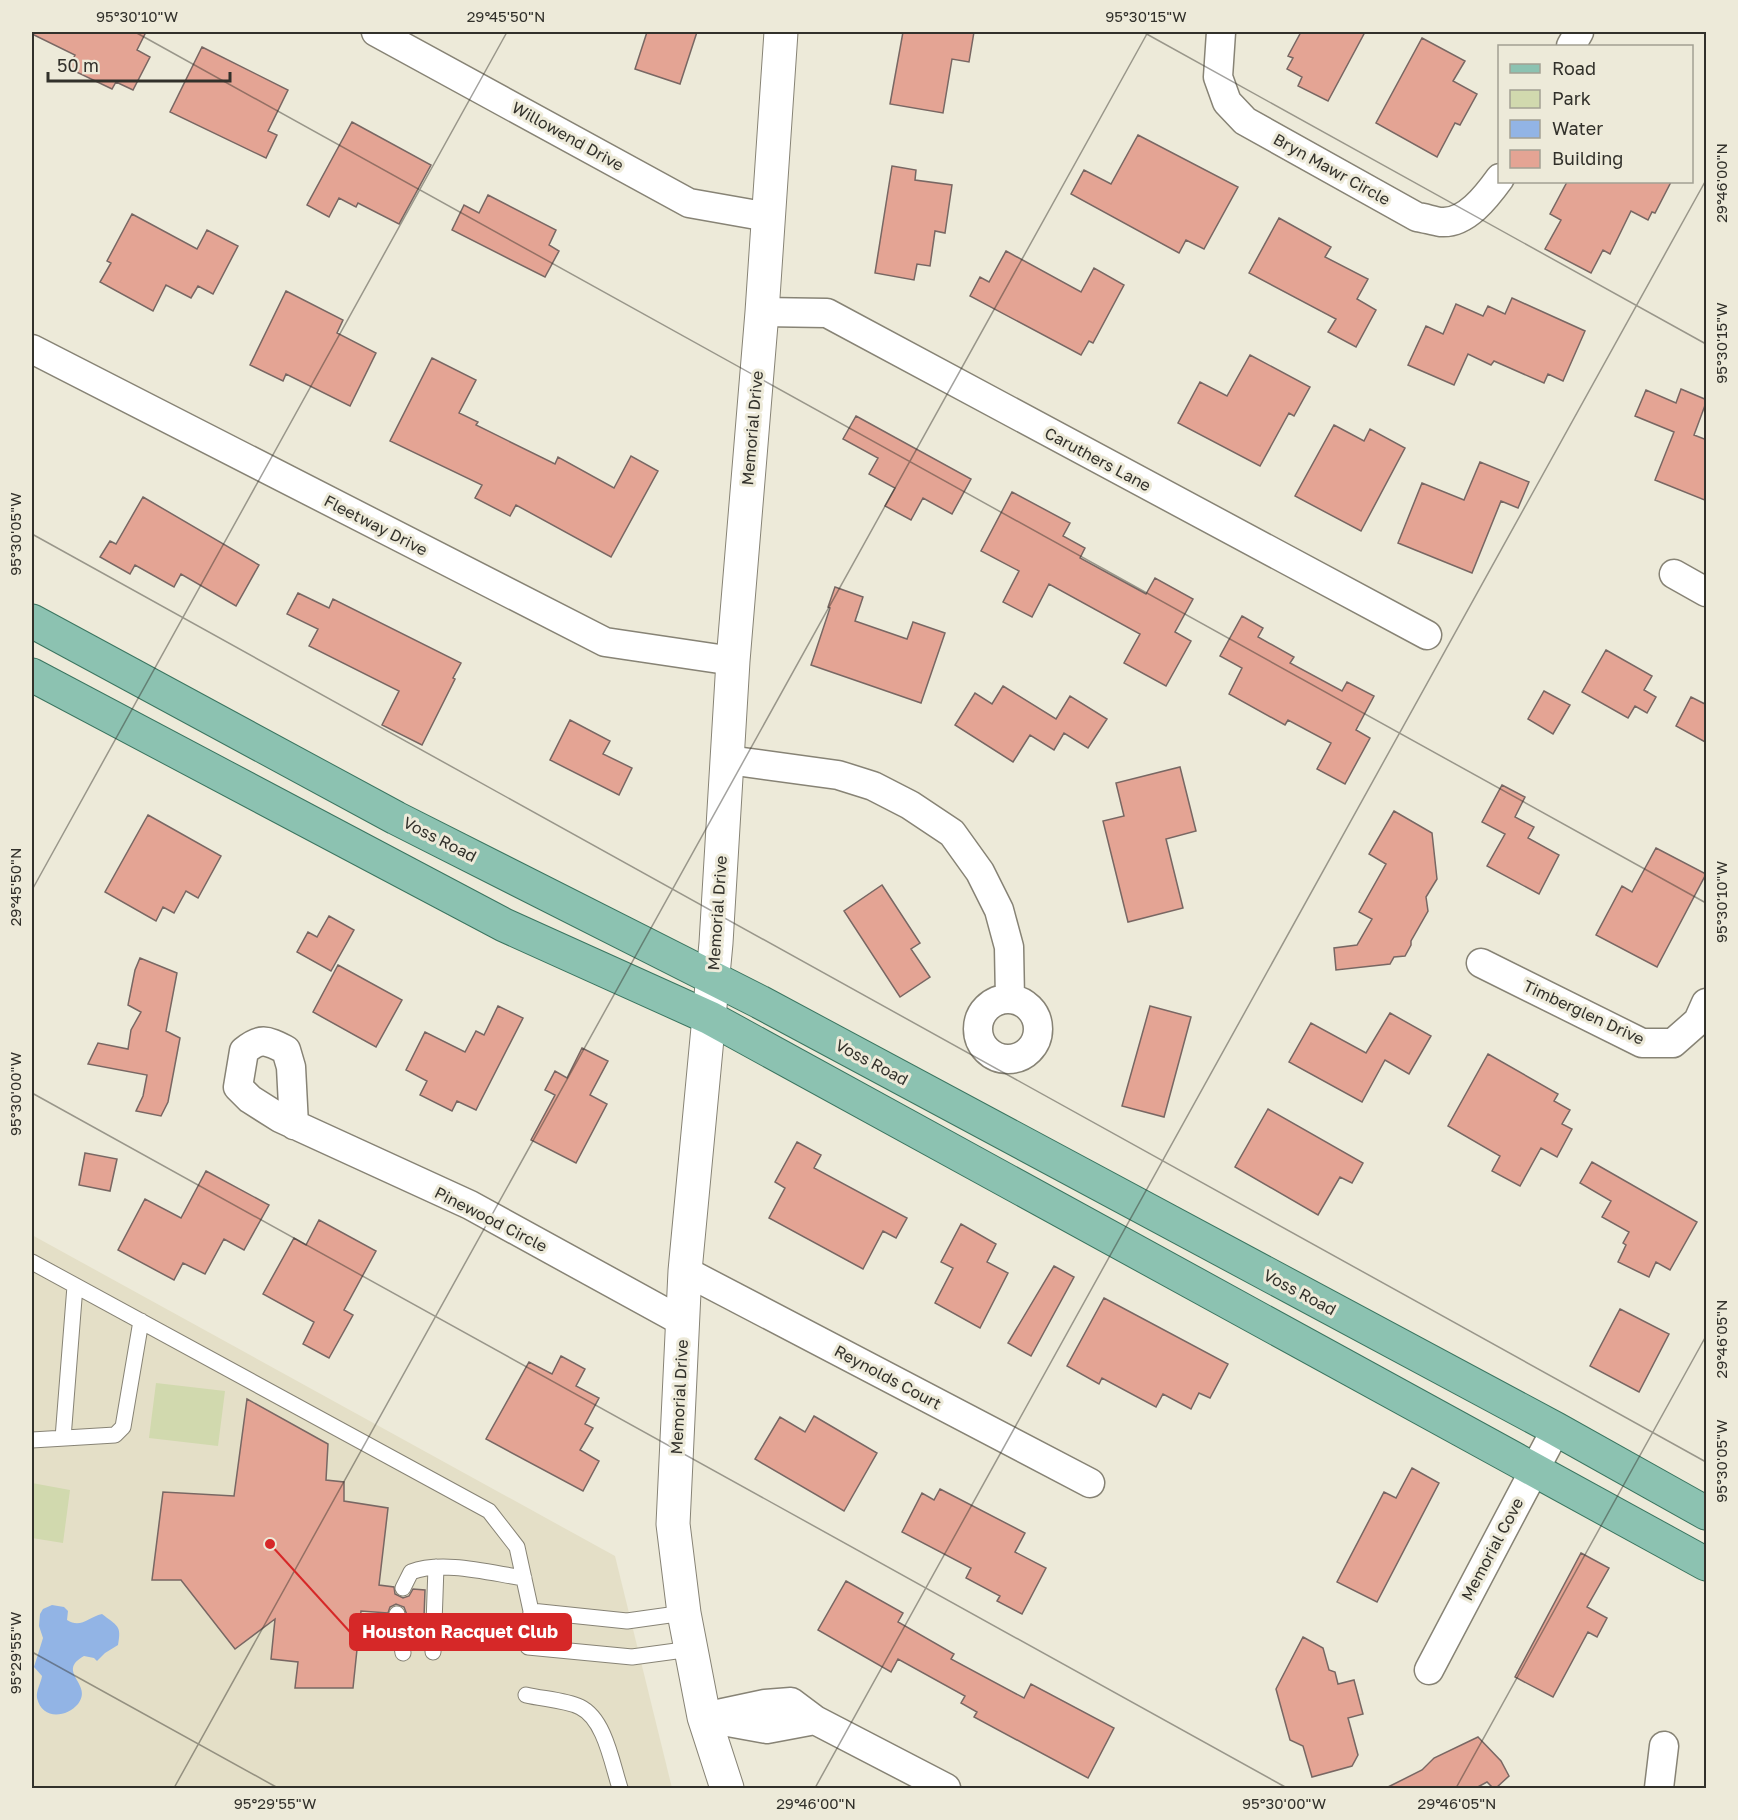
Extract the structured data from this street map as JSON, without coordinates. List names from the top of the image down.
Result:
{
  "streets": {
    "main road": ["Voss Road"],
    "street": [
      "Willowend Drive",
      "Bryn Mawr Circle",
      "Memorial Drive",
      "Caruthers Lane",
      "Fleetway Drive",
      "Timberglen Drive",
      "Pinewood Circle",
      "Reynolds Court",
      "Memorial Cove"
    ]
  },
  "crossings": [
    ["Willowend Drive", "Memorial Drive"],
    ["Memorial Drive", "Caruthers Lane"],
    ["Memorial Drive", "Fleetway Drive"],
    ["Memorial Drive", "Voss Road"],
    ["Memorial Drive", "Pinewood Circle"],
    ["Memorial Drive", "Reynolds Court"],
    ["Voss Road", "Memorial Cove"]
  ],
  "places": ["Houston Racquet Club"],
  "legend": [
    "Road",
    "Park",
    "Water",
    "Building"
  ],
  "scale_bar": "50 m",
  "coordinates": [
    "95°30'10\"W",
    "29°45'50\"N",
    "95°30'15\"W",
    "29°46'00\"N",
    "95°30'05\"W",
    "95°30'00\"W",
    "29°46'05\"N",
    "95°29'55\"W"
  ]
}
